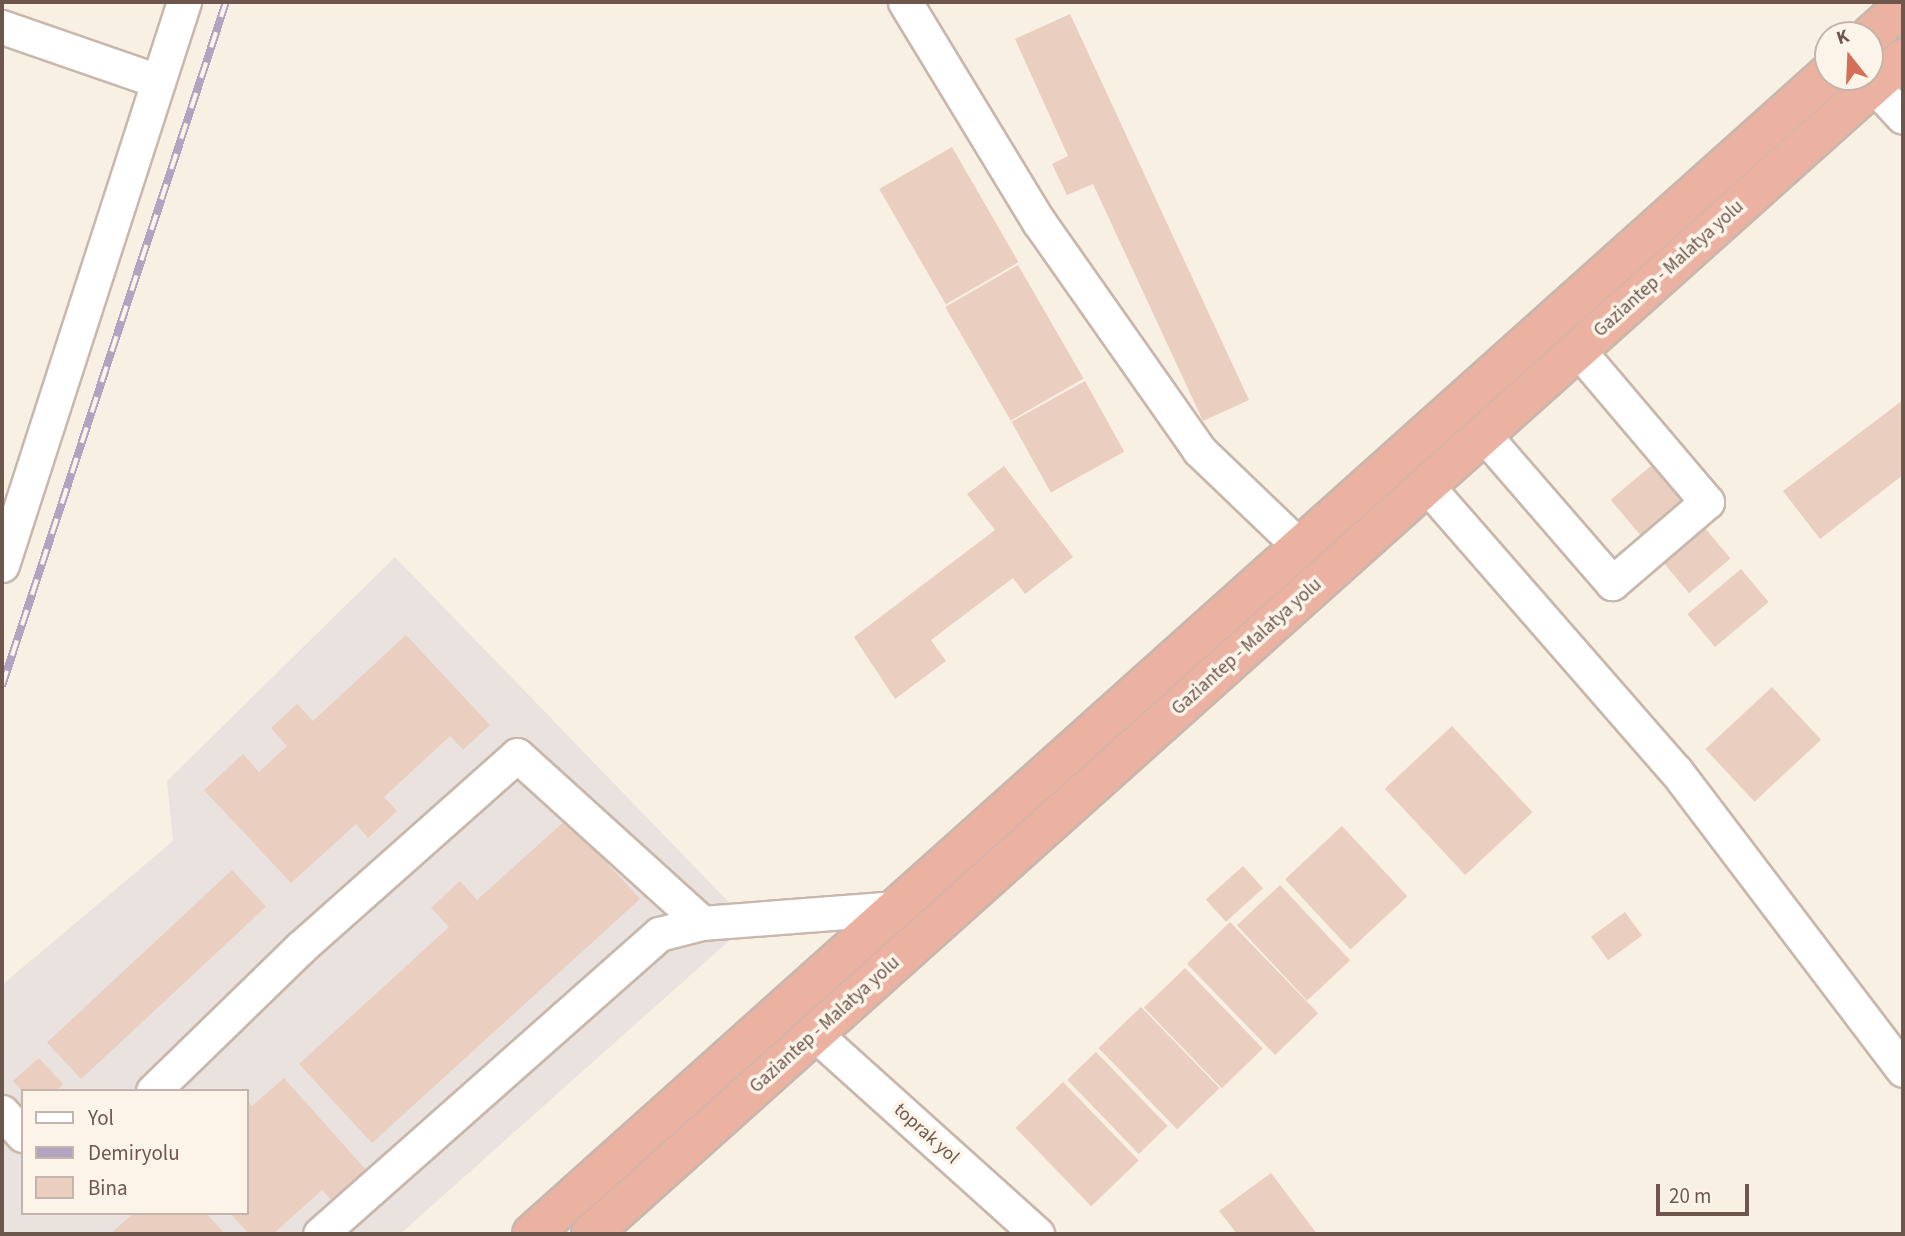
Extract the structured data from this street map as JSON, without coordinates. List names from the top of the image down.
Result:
{
  "streets": {
    "highway": ["Gaziantep - Malatya yolu"],
    "street": ["toprak yol"]
  },
  "crossings": [
    ["Gaziantep - Malatya yolu", "toprak yol"]
  ],
  "legend": ["Yol", "Demiryolu", "Bina"],
  "scale_bar": "20 m",
  "north": "top"
}
